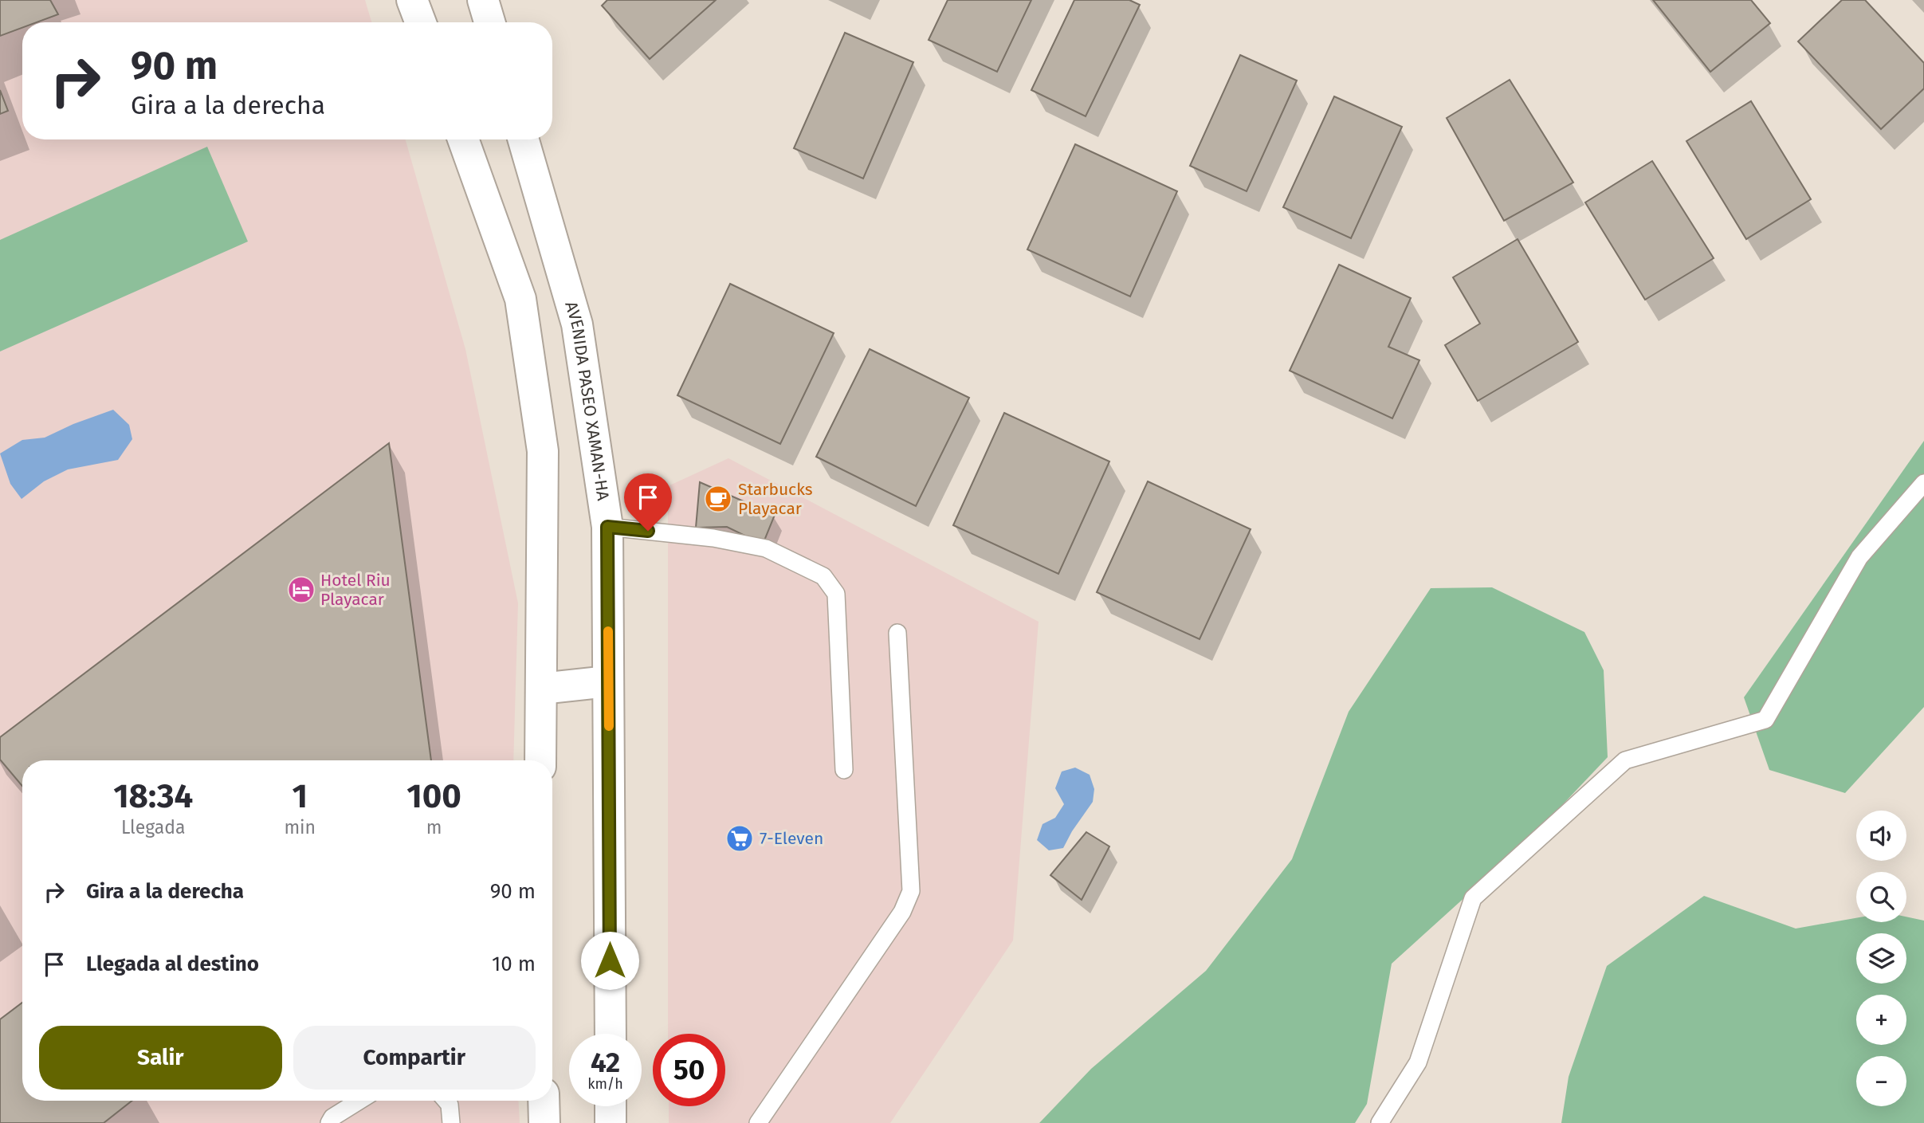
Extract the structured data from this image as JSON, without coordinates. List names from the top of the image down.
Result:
{
  "streets": {
    "main road": ["AVENIDA PASEO XAMAN-HA"]
  },
  "places": {
    "cafe": ["Starbucks Playacar"],
    "hotel": ["Hotel Riu Playacar"],
    "supermarket": ["7-Eleven"]
  },
  "page": {
    "turn": ["90 m", "Gira a la derecha"],
    "eta": [
      "18:34",
      "Llegada",
      "1",
      "min",
      "100",
      "m"
    ],
    "map_buttons": ["+", "−"],
    "list": [
      {
        "name": "Gira a la derecha",
        "value": "90 m"
      },
      {
        "name": "Llegada al destino",
        "value": "10 m"
      }
    ],
    "buttons": ["Salir", "Compartir"],
    "speed": "42 km/h",
    "limit": "50"
  }
}
